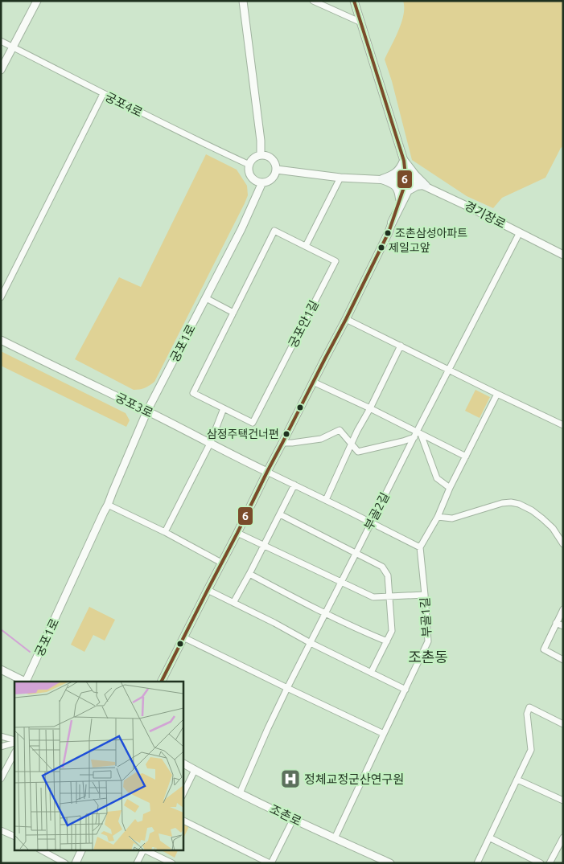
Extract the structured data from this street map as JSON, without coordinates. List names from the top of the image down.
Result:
{
  "streets": {
    "street": [
      "궁포4로",
      "경기장로",
      "궁포안1길",
      "궁포1로",
      "궁포3로",
      "부골2길",
      "부골1길",
      "조촌로"
    ]
  },
  "crossings": [
    ["궁포4로", "궁포1로"],
    ["경기장로", "부골2길"],
    ["궁포1로", "궁포3로"],
    ["부골2길", "조촌로"],
    ["부골1길", "조촌로"]
  ],
  "districts": ["조촌동"],
  "places": {
    "other": ["조촌삼성아파트", "제일고앞", "삼정주택건너편"],
    "hospital": ["정체교정군산연구원"]
  },
  "lines": ["transit line 6"]
}
